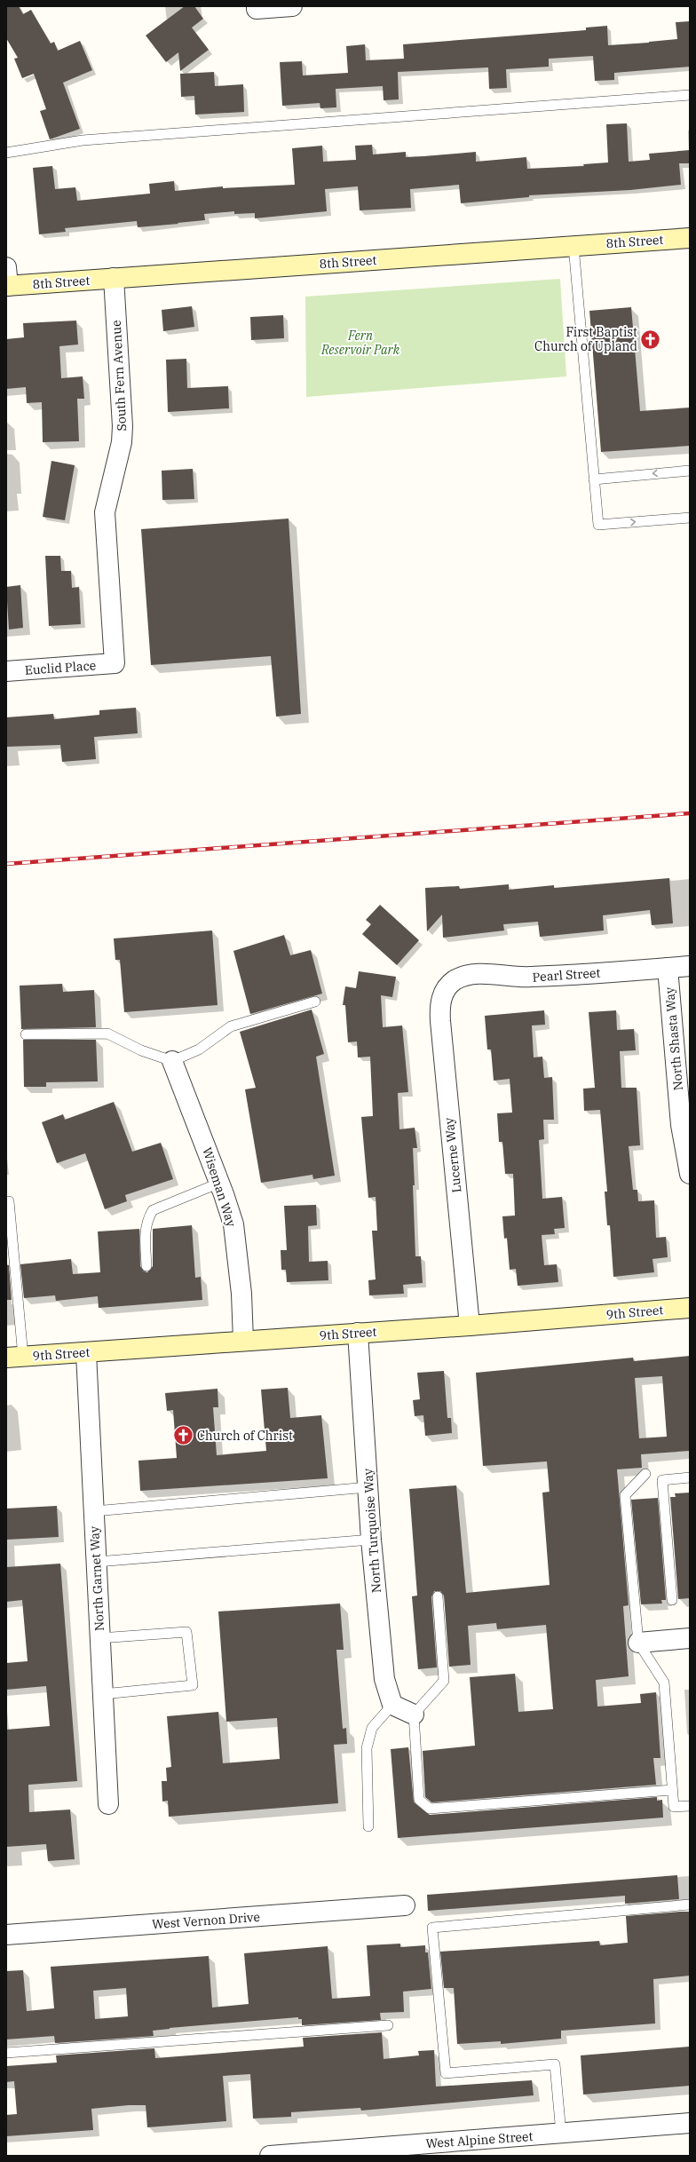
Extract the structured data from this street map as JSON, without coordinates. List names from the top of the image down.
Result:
{
  "streets": {
    "street": [
      "8th Street",
      "South Fern Avenue",
      "Euclid Place",
      "Pearl Street",
      "North Shasta Way",
      "Lucerne Way",
      "Wiseman Way",
      "9th Street",
      "North Turquoise Way",
      "North Garnet Way",
      "West Vernon Drive",
      "West Alpine Street"
    ]
  },
  "crossings": [
    ["8th Street", "South Fern Avenue"],
    ["South Fern Avenue", "Euclid Place"],
    ["Pearl Street", "North Shasta Way"],
    ["Pearl Street", "Lucerne Way"],
    ["Lucerne Way", "9th Street"],
    ["Wiseman Way", "9th Street"],
    ["9th Street", "North Turquoise Way"],
    ["9th Street", "North Garnet Way"]
  ],
  "parks": ["Fern Reservoir Park"],
  "places": {
    "church": ["First Baptist Church of Upland", "Church of Christ"]
  }
}
